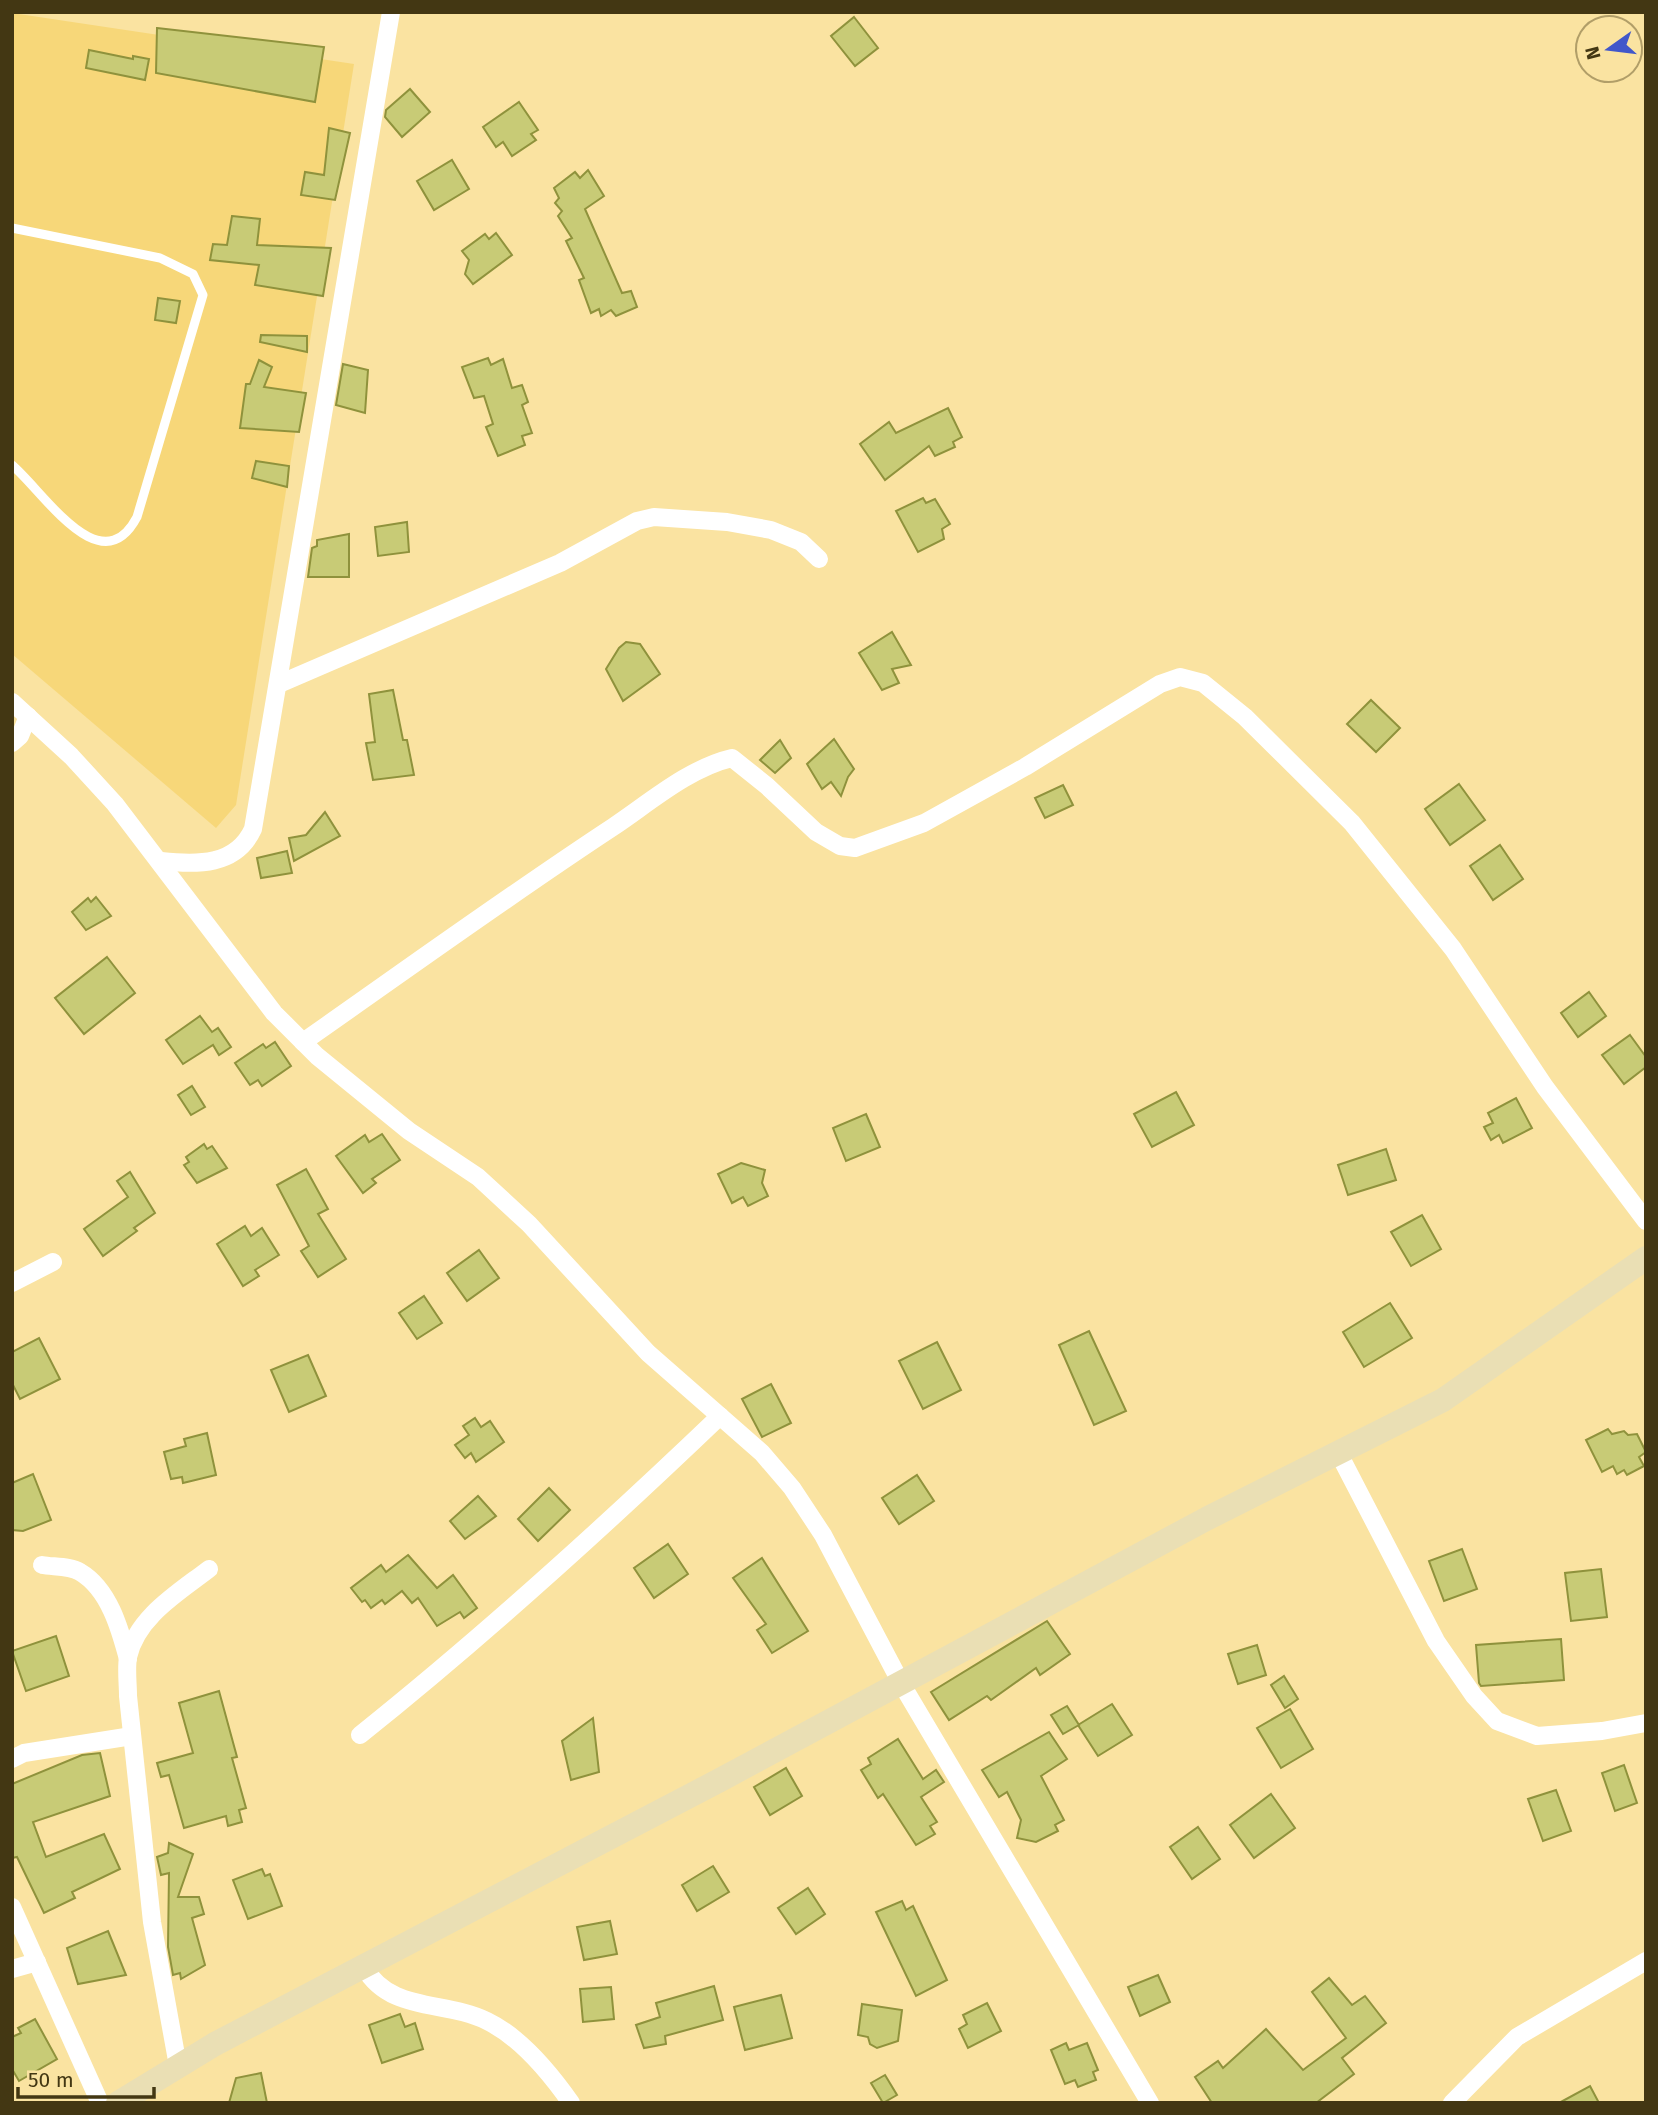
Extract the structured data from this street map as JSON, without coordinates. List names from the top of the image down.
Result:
{
  "scale_bar": "50 m",
  "north": "left"
}
